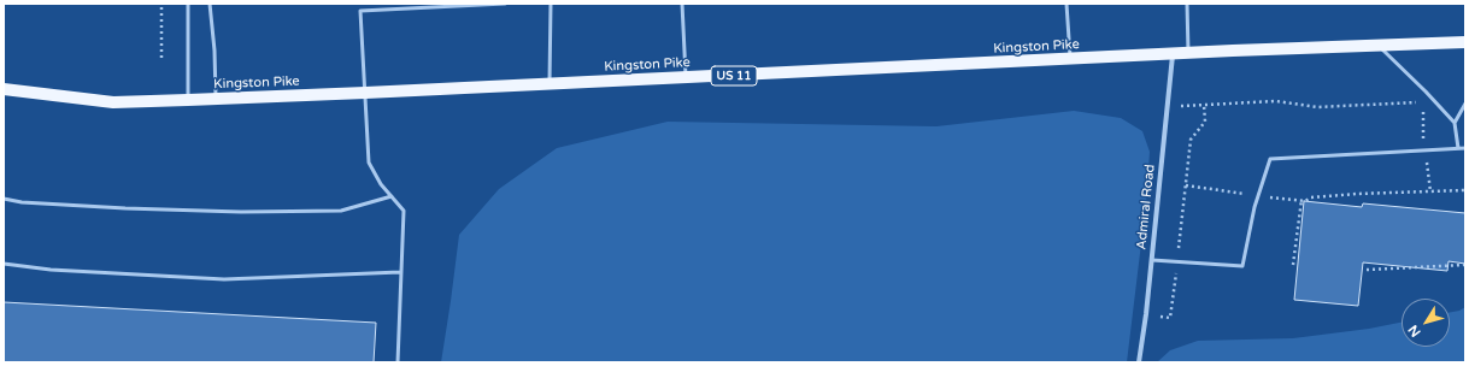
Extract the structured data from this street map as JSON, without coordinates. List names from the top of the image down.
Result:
{
  "streets": {
    "main road": ["Kingston Pike", "US 11"],
    "street": ["Admiral Road"]
  },
  "crossings": [
    ["Kingston Pike", "Admiral Road"]
  ],
  "north": "bottom left"
}
